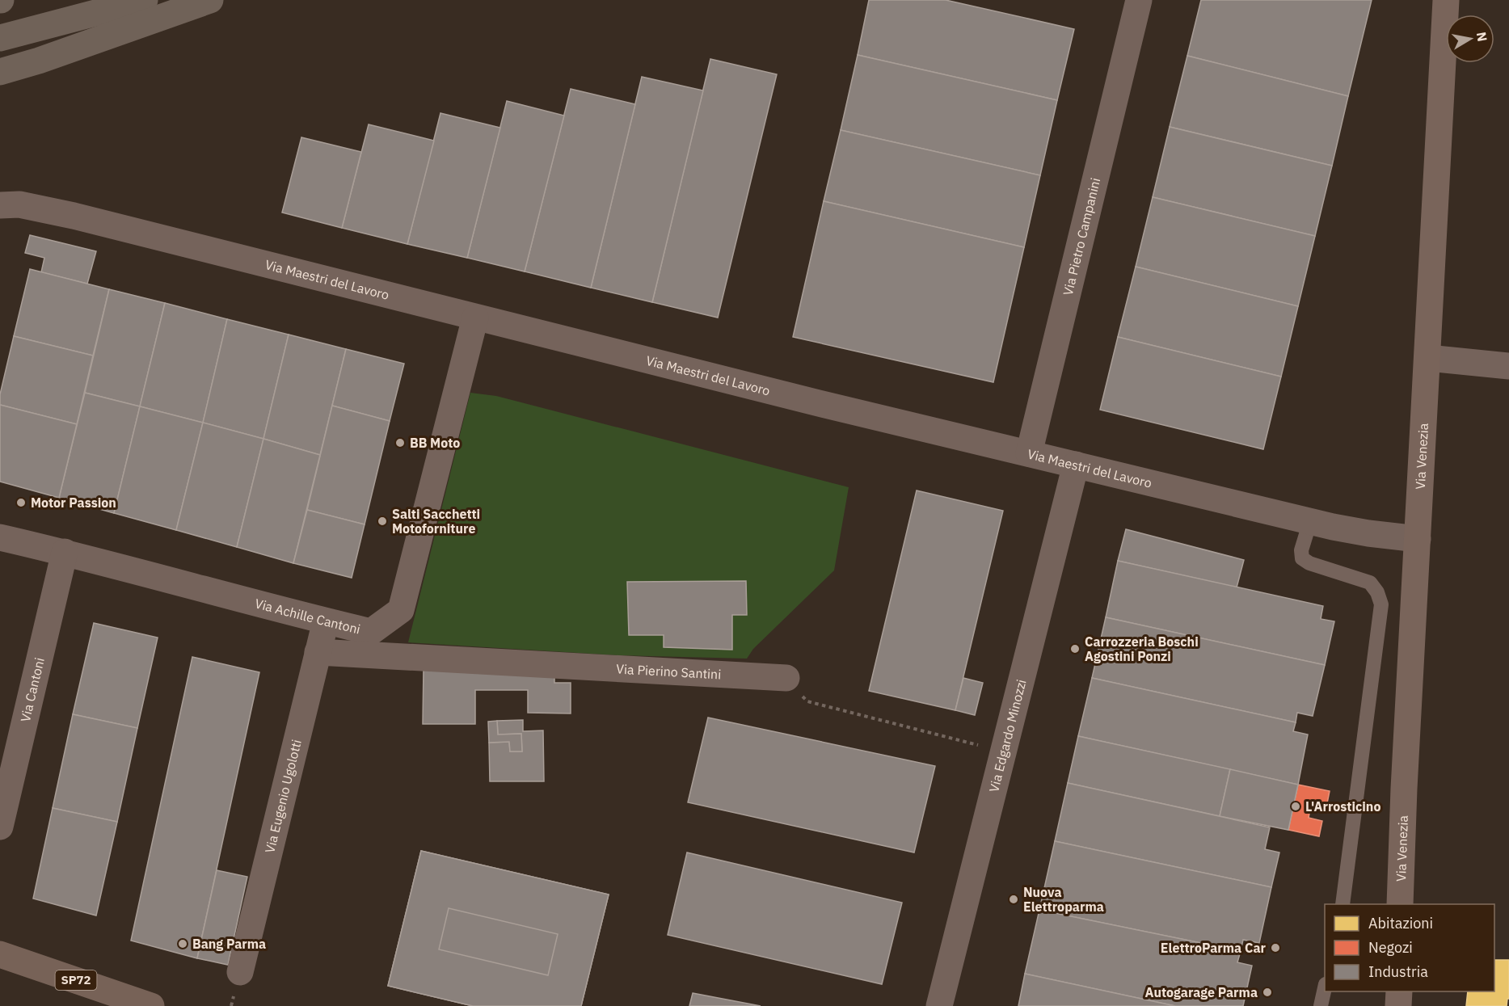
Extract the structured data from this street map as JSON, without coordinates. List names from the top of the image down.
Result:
{
  "streets": {
    "main road": ["Via Venezia", "SP72"],
    "street": [
      "Via Pietro Campanini",
      "Via Maestri del Lavoro",
      "Via Achille Cantoni",
      "Via Pierino Santini",
      "Via Cantoni",
      "Via Edgardo Minozzi",
      "Via Eugenio Ugolotti"
    ]
  },
  "crossings": [
    ["Via Pietro Campanini", "Via Maestri del Lavoro"],
    ["Via Maestri del Lavoro", "Via Venezia"],
    ["Via Maestri del Lavoro", "Via Achille Cantoni"],
    ["Via Maestri del Lavoro", "Via Edgardo Minozzi"],
    ["Via Achille Cantoni", "Via Cantoni"],
    ["Via Achille Cantoni", "Via Eugenio Ugolotti"],
    ["Via Pierino Santini", "Via Eugenio Ugolotti"]
  ],
  "places": [
    "BB Moto",
    "Motor Passion",
    "Salti Sacchetti Motoforniture",
    "Carrozzeria Boschi Agostini Ponzi",
    "L'Arrosticino",
    "Nuova Elettroparma",
    "Bang Parma",
    "ElettroParma Car",
    "Autogarage Parma"
  ],
  "legend": ["Abitazioni", "Negozi", "Industria"],
  "north": "right"
}
